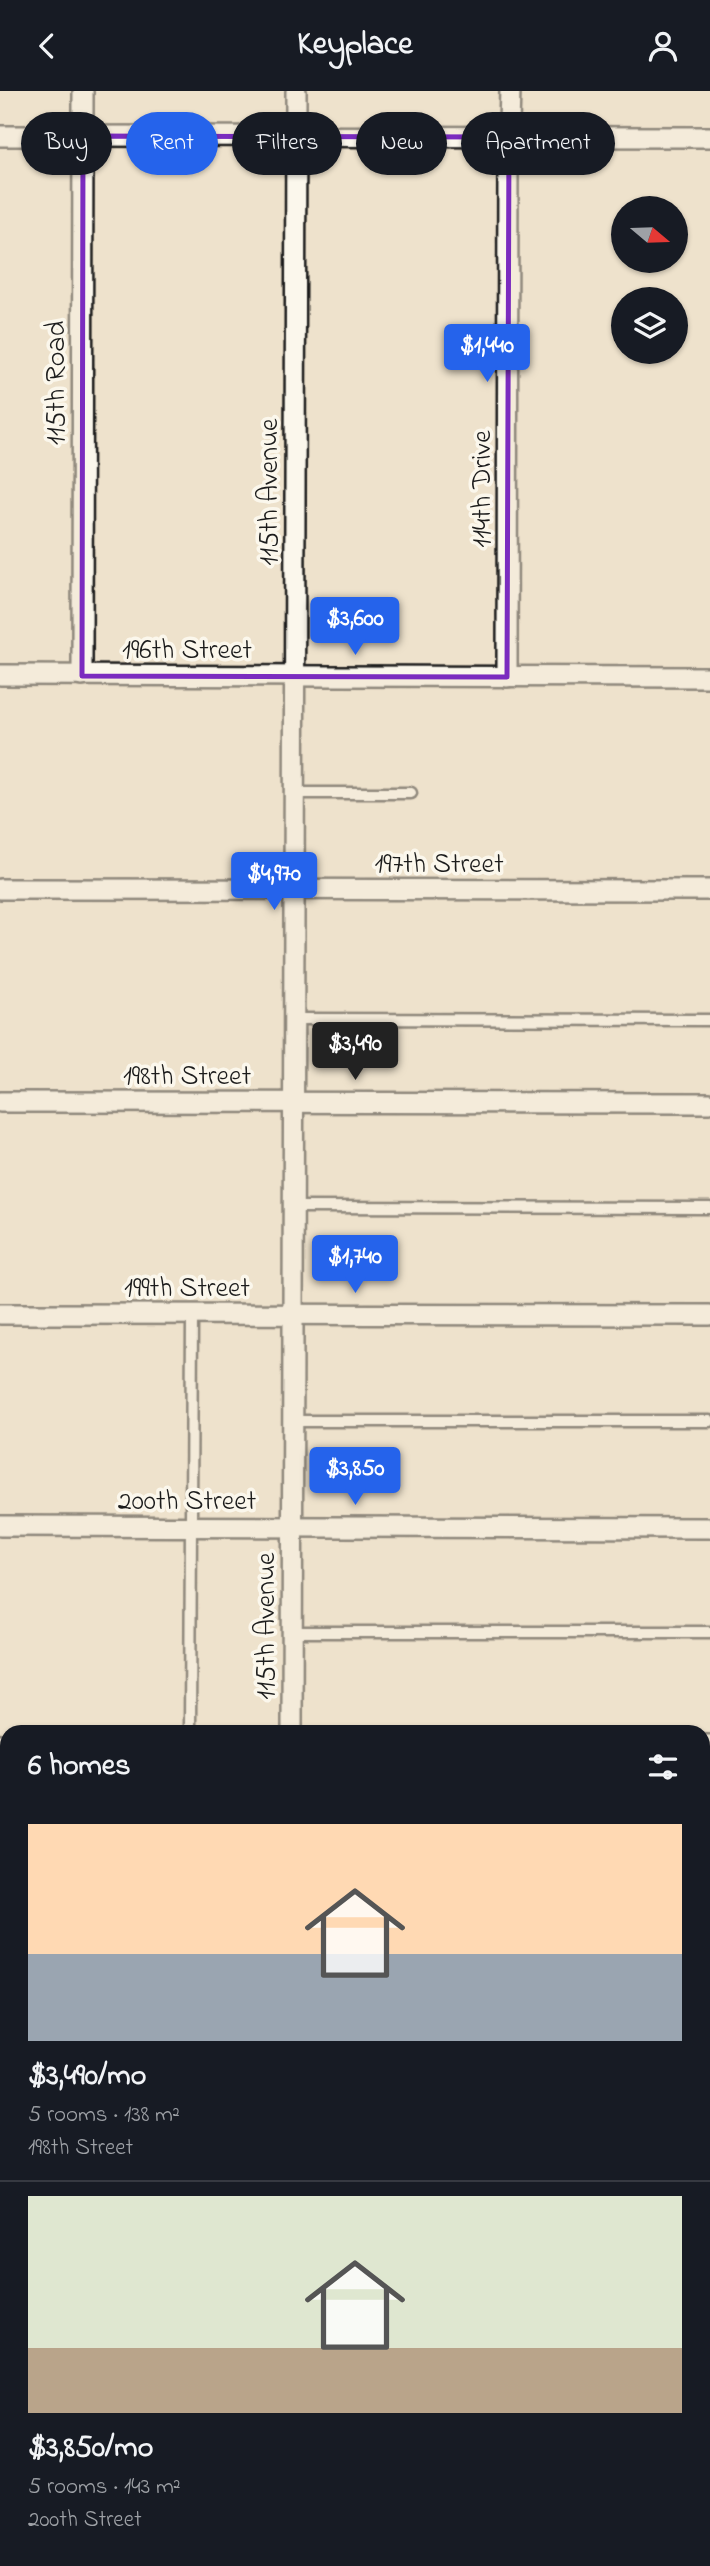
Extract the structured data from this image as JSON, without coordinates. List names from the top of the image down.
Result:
{
  "streets": {
    "street": [
      "115th Road",
      "114th Drive",
      "115th Avenue",
      "196th Street",
      "197th Street",
      "198th Street",
      "199th Street",
      "200th Street"
    ]
  },
  "crossings": [
    ["115th Road", "196th Street"],
    ["114th Drive", "196th Street"],
    ["115th Avenue", "196th Street"],
    ["115th Avenue", "197th Street"],
    ["115th Avenue", "198th Street"],
    ["115th Avenue", "199th Street"],
    ["115th Avenue", "200th Street"]
  ],
  "north": "right",
  "page": {
    "header": "Keyplace",
    "chip": [
      "Buy",
      "Rent",
      "Filters",
      "New",
      "Apartment"
    ],
    "price": [
      "$1,440",
      "$3,600",
      "$4,970",
      "$3,490",
      "$1,740",
      "$3,850"
    ],
    "heading": "6 homes",
    "list": [
      {
        "name": "$3,490/mo",
        "note": "5 rooms · 138 m² · 198th Street"
      },
      {
        "name": "$3,850/mo",
        "note": "5 rooms · 143 m² · 200th Street"
      }
    ]
  }
}
